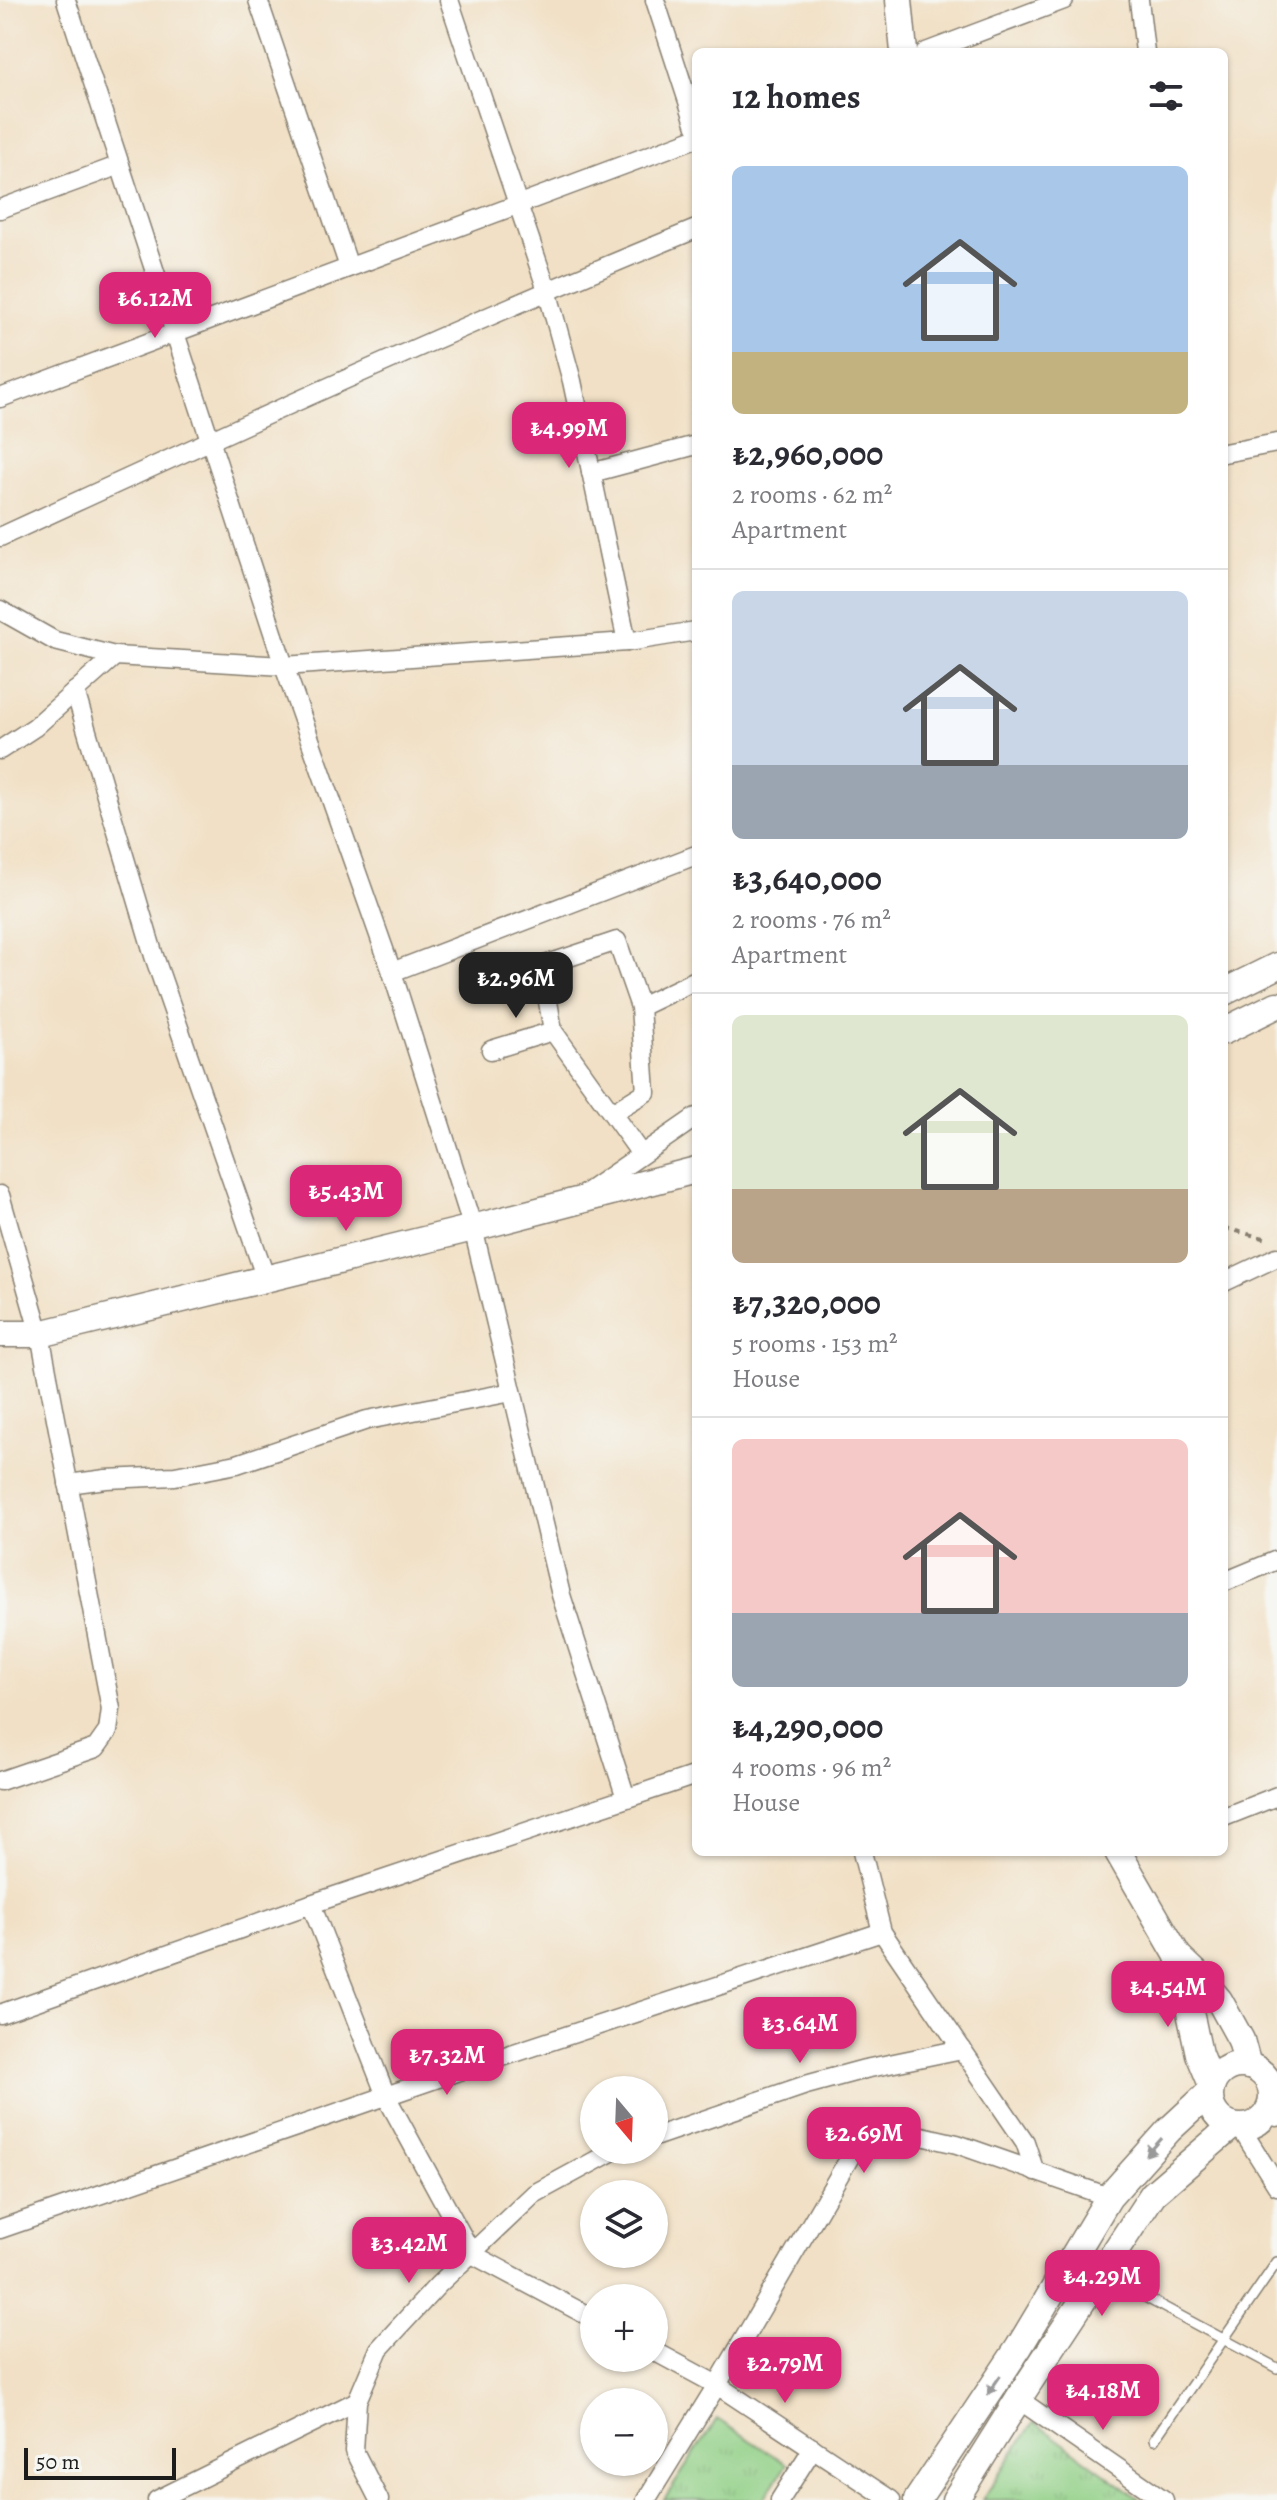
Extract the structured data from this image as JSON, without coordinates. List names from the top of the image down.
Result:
{
  "scale_bar": "50 m",
  "north": "bottom",
  "page": {
    "heading": "12 homes",
    "list": [
      {
        "name": "₺2,960,000",
        "note": "2 rooms · 62 m² · Apartment"
      },
      {
        "name": "₺3,640,000",
        "note": "2 rooms · 76 m² · Apartment"
      },
      {
        "name": "₺7,320,000",
        "note": "5 rooms · 153 m² · House"
      },
      {
        "name": "₺4,290,000",
        "note": "4 rooms · 96 m² · House"
      }
    ],
    "price": [
      "₺6.12M",
      "₺4.99M",
      "₺2.96M",
      "₺5.43M",
      "₺4.54M",
      "₺3.64M",
      "₺7.32M",
      "₺2.69M",
      "₺3.42M",
      "₺4.29M",
      "₺2.79M",
      "₺4.18M"
    ],
    "map_buttons": ["+", "−"],
    "scale": "50 m"
  }
}
